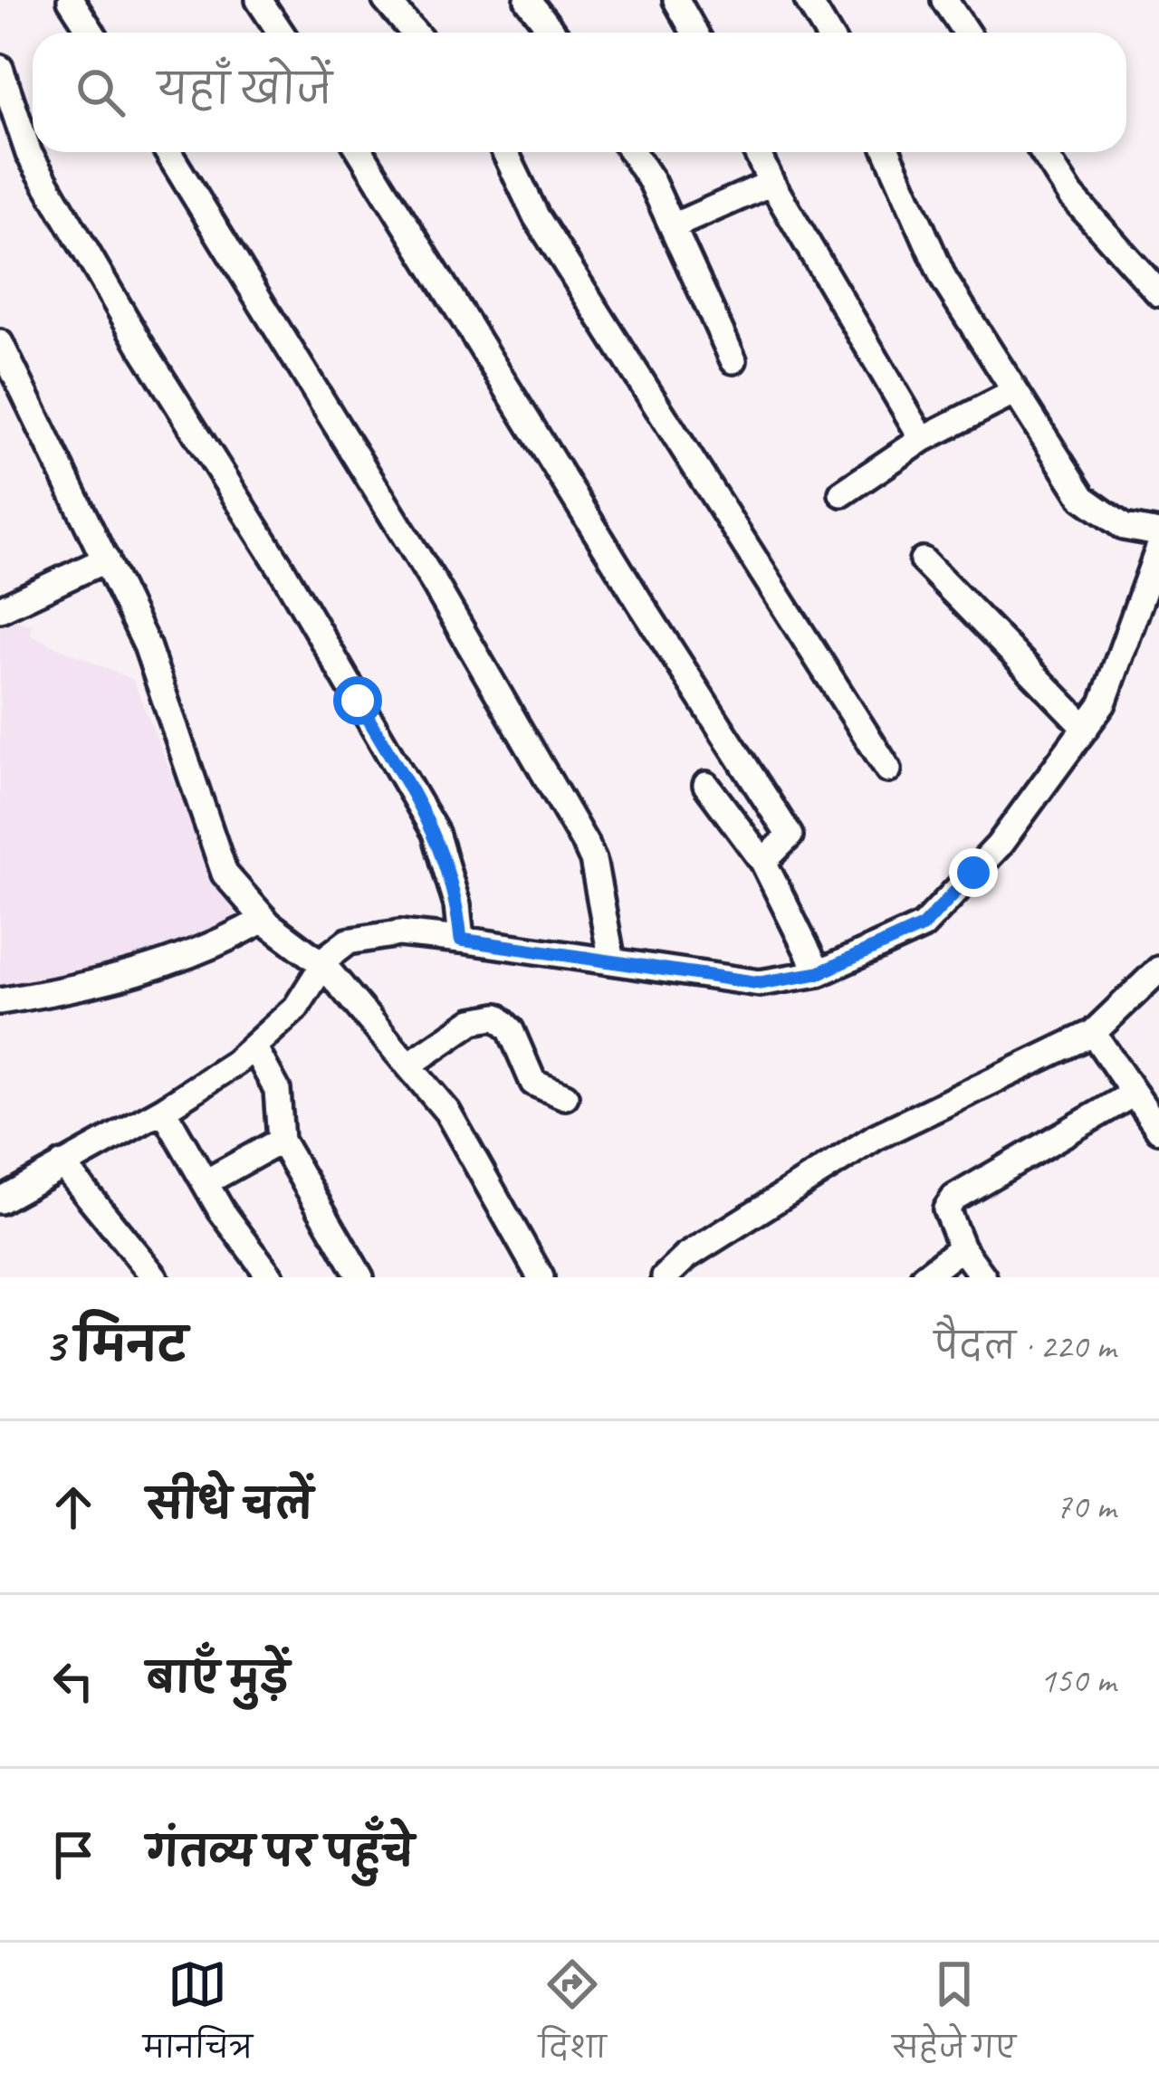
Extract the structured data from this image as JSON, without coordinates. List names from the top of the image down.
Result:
{
  "page": {
    "search": "यहाँ खोजें",
    "heading": ["3 मिनट", "पैदल · 220 m"],
    "list": [
      ["सीधे चलें", "70 m"],
      ["बाएँ मुड़ें", "150 m"],
      "गंतव्य पर पहुँचे"
    ],
    "nav": ["मानचित्र", "दिशा", "सहेजे गए"]
  }
}
